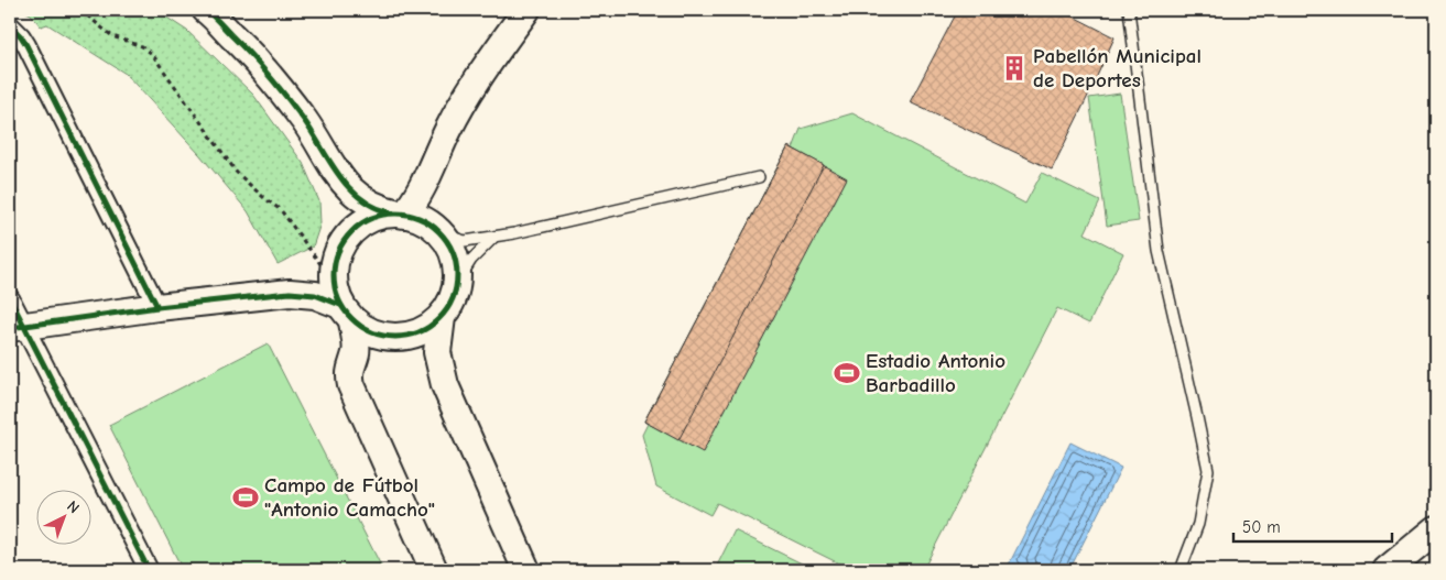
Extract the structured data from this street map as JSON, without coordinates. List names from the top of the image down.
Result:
{
  "places": {
    "building": ["Pabellón Municipal de Deportes"],
    "sports": ["Estadio Antonio Barbadillo", "Campo de Fútbol \"Antonio Camacho\""]
  },
  "scale_bar": "50 m",
  "north": "top right"
}
